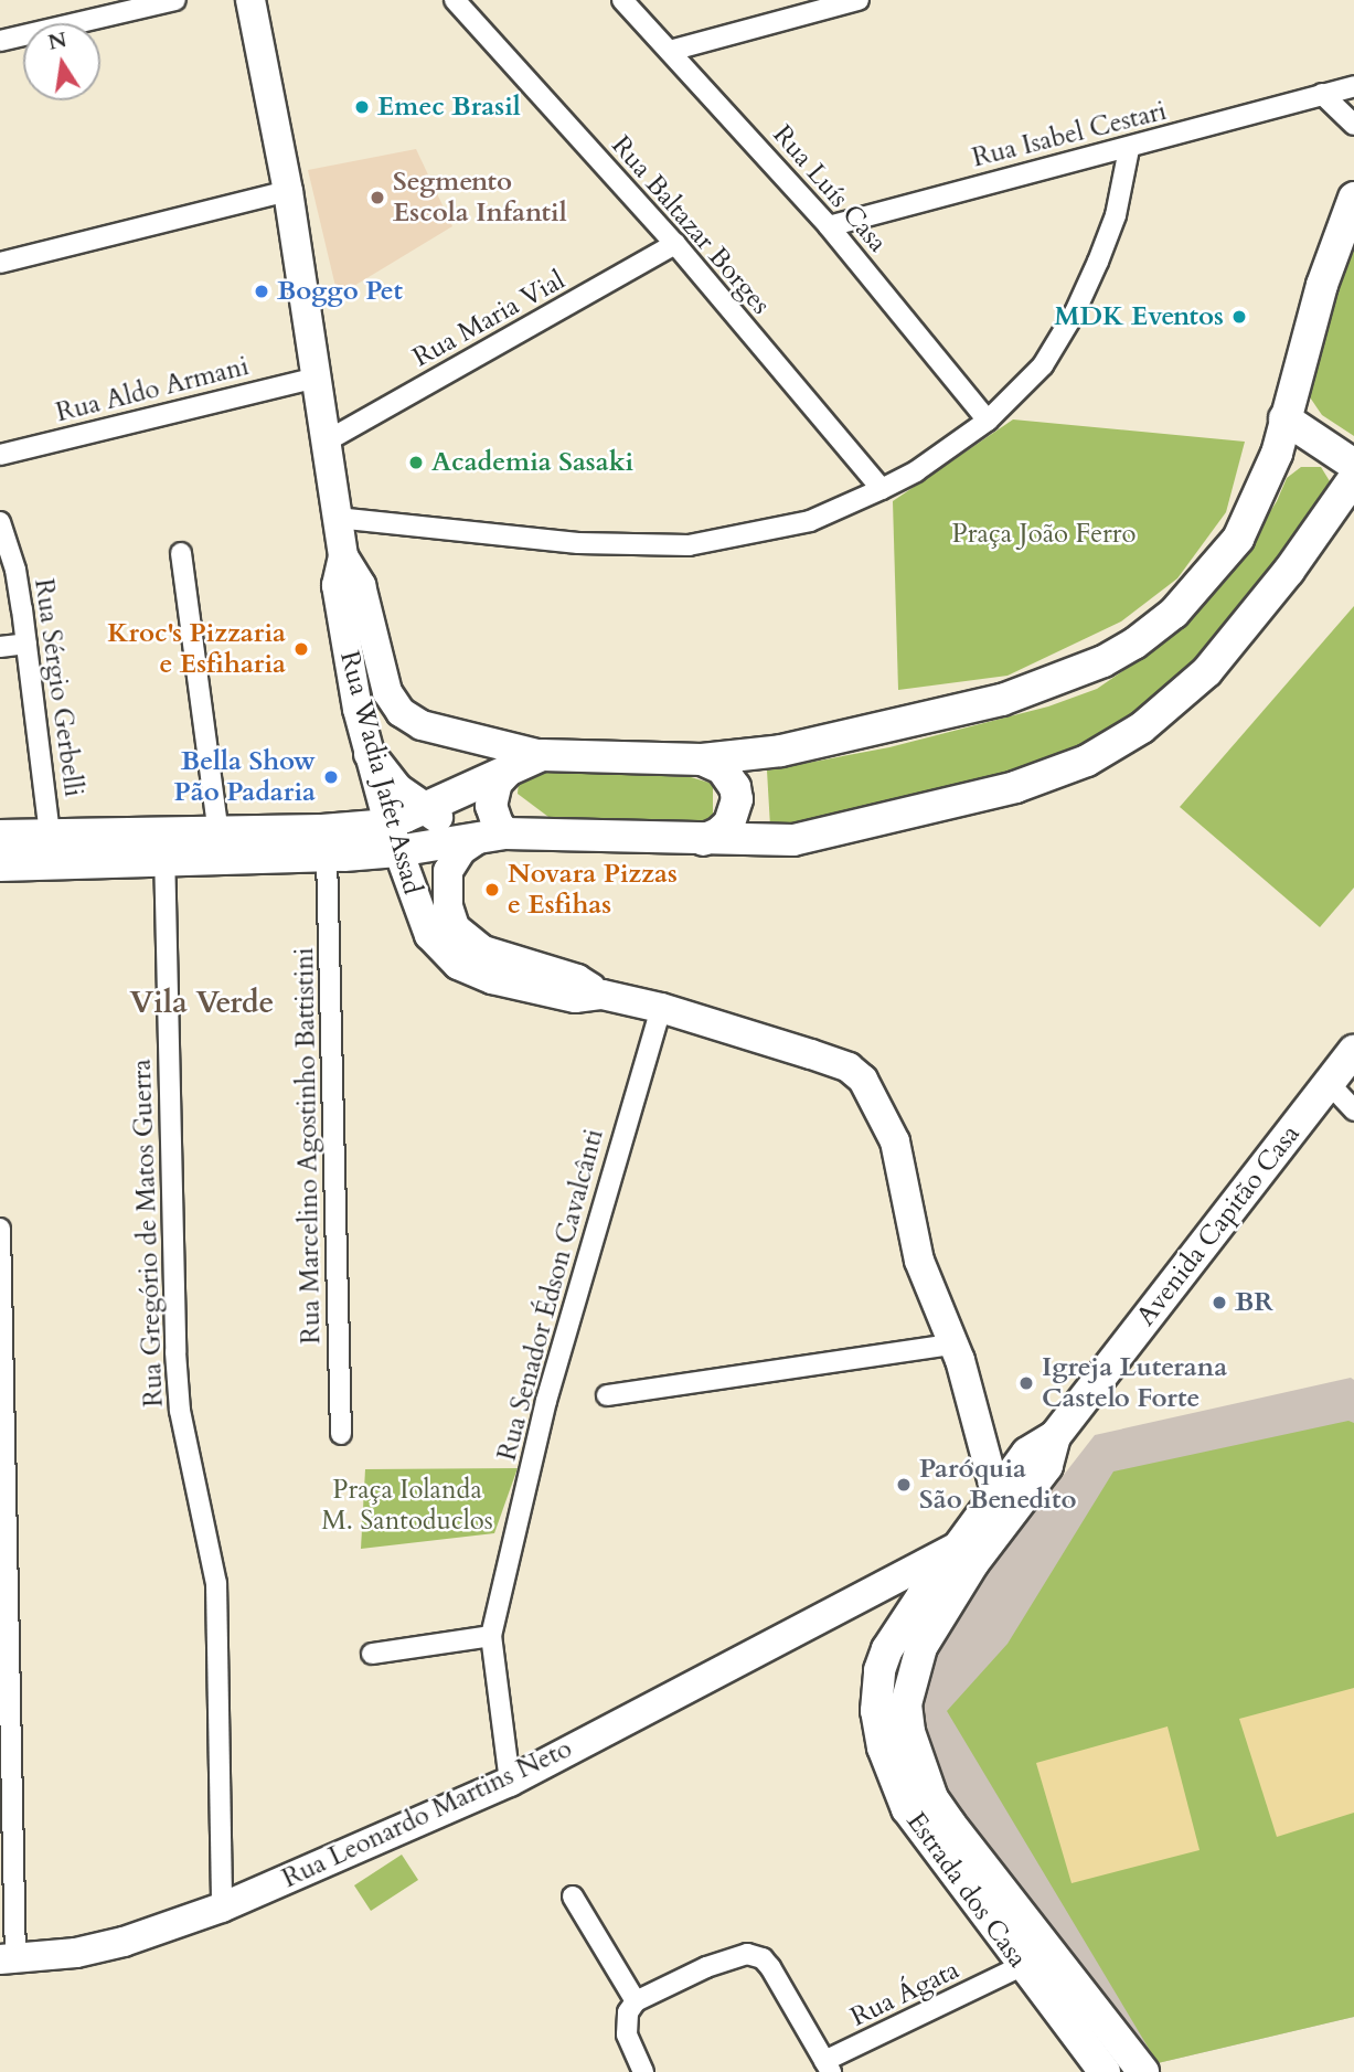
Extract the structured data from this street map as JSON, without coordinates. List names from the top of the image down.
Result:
{
  "streets": {
    "main road": ["Avenida Capitão Casa", "Estrada dos Casa"],
    "street": [
      "Rua Isabel Cestari",
      "Rua Luís Casa",
      "Rua Baltazar Borges",
      "Rua Maria Vial",
      "Rua Aldo Armani",
      "Rua Sérgio Gerbelli",
      "Rua Wadia Jafet Assad",
      "Rua Marcelino Agostinho Battistini",
      "Rua Gregório de Matos Guerra",
      "Rua Senador Édson Cavalcânti",
      "Rua Leonardo Martins Neto",
      "Rua Ágata"
    ]
  },
  "crossings": [
    ["Rua Isabel Cestari", "Rua Luís Casa"],
    ["Rua Baltazar Borges", "Rua Maria Vial"],
    ["Rua Maria Vial", "Rua Wadia Jafet Assad"],
    ["Rua Aldo Armani", "Rua Wadia Jafet Assad"],
    ["Rua Wadia Jafet Assad", "Avenida Capitão Casa"],
    ["Rua Wadia Jafet Assad", "Rua Senador Édson Cavalcânti"],
    ["Avenida Capitão Casa", "Rua Leonardo Martins Neto"],
    ["Avenida Capitão Casa", "Estrada dos Casa"],
    ["Rua Gregório de Matos Guerra", "Rua Leonardo Martins Neto"],
    ["Rua Senador Édson Cavalcânti", "Rua Leonardo Martins Neto"],
    ["Estrada dos Casa", "Rua Ágata"]
  ],
  "districts": ["Vila Verde"],
  "parks": ["Praça João Ferro", "Praça Iolanda M. Santoduclos"],
  "places": [
    "Emec Brasil",
    "Segmento Escola Infantil",
    "Boggo Pet",
    "MDK Eventos",
    "Academia Sasaki",
    "Kroc's Pizzaria e Esfiharia",
    "Bella Show Pão Padaria",
    "Novara Pizzas e Esfihas",
    "BR",
    "Igreja Luterana Castelo Forte",
    "Paróquia São Benedito"
  ],
  "north": "top"
}
